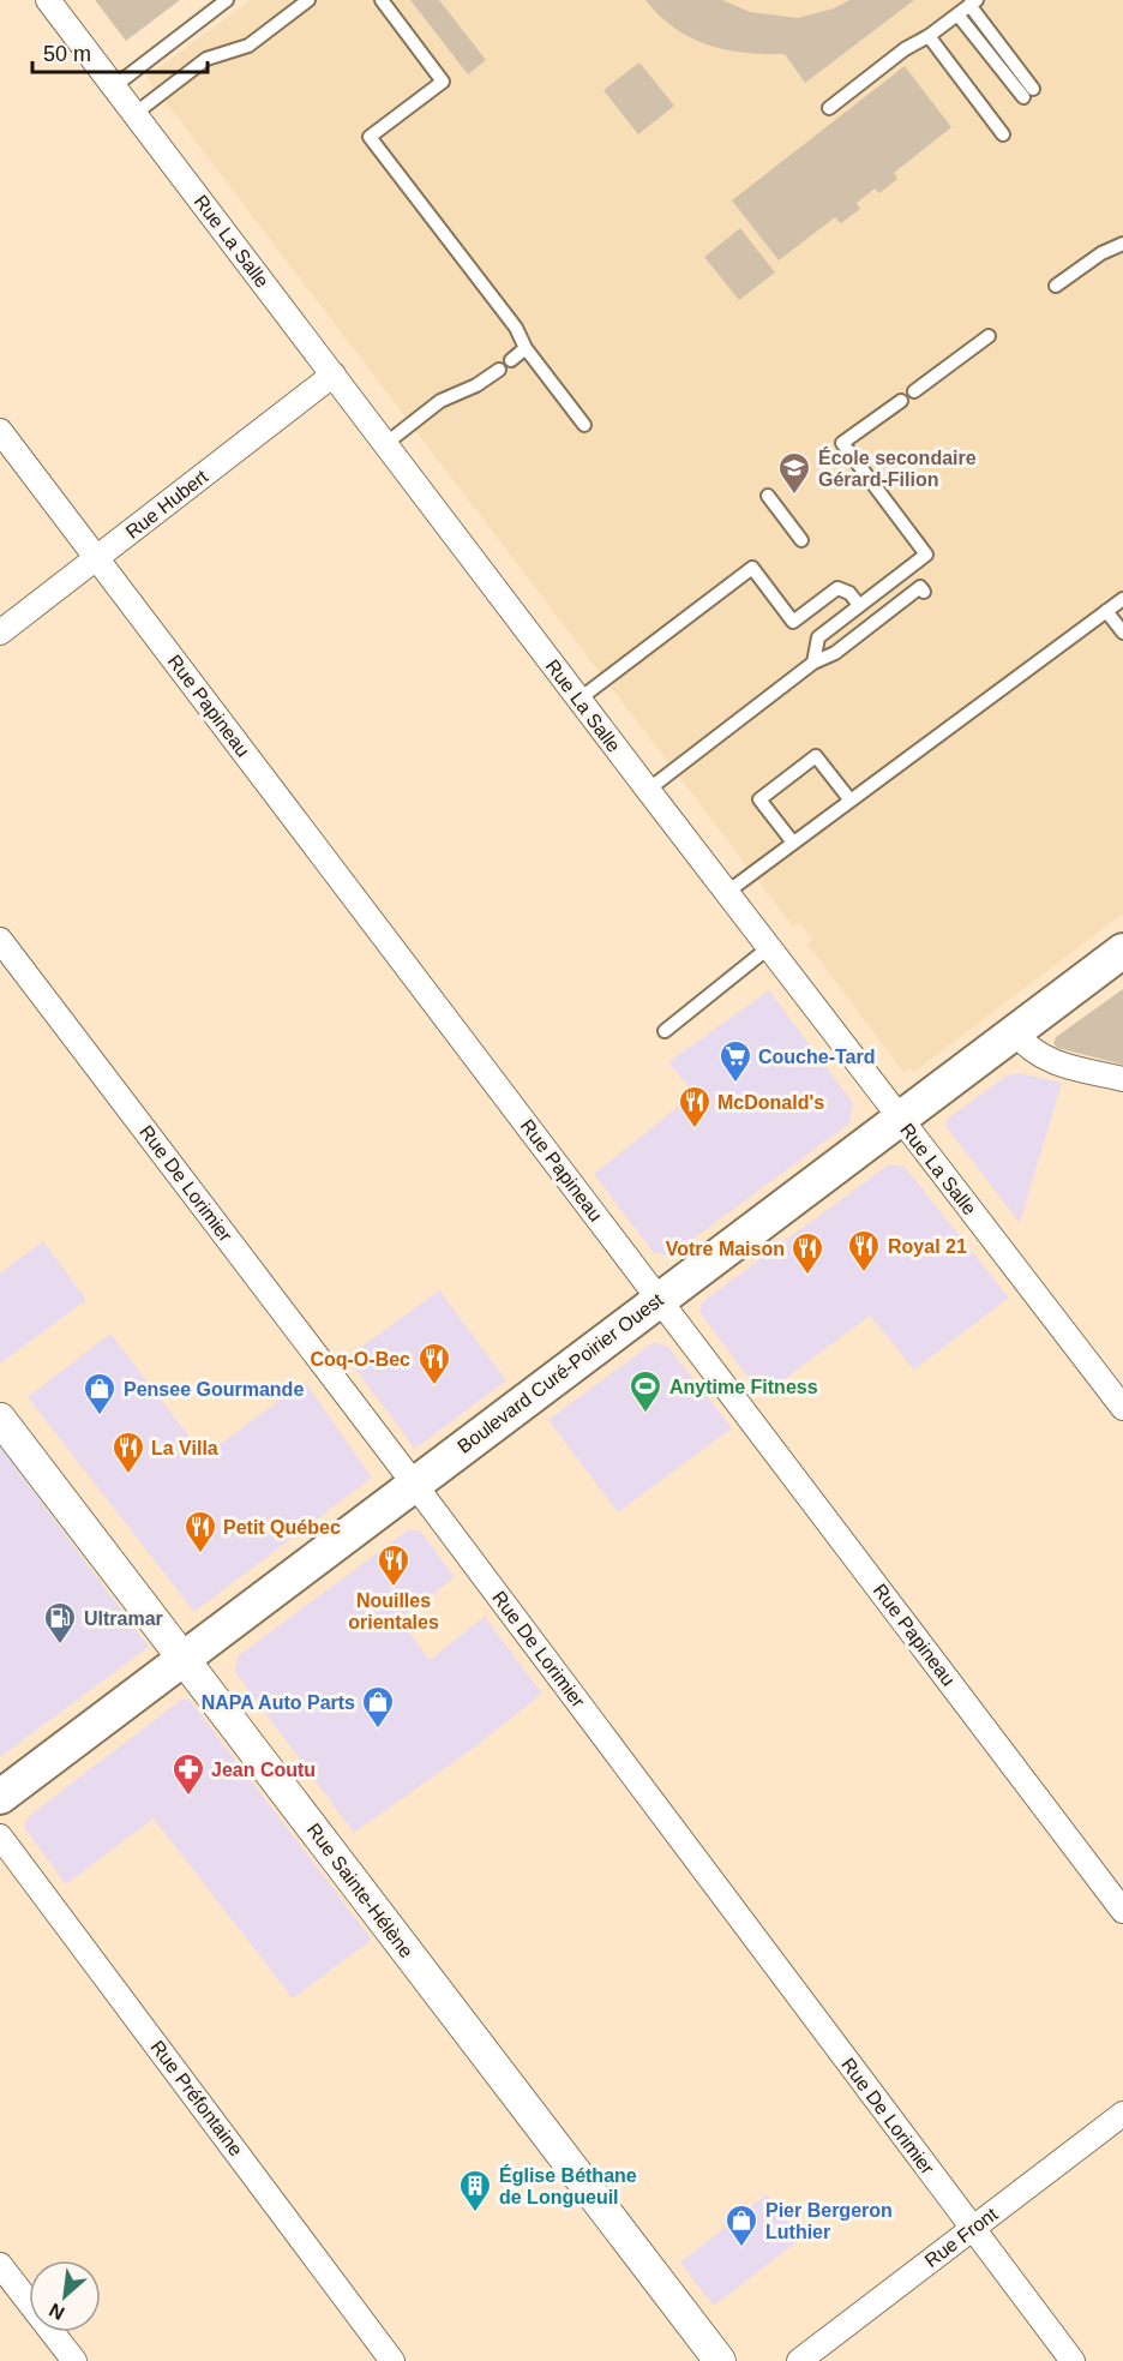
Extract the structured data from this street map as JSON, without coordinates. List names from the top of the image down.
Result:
{
  "streets": {
    "main road": ["Boulevard Curé-Poirier Ouest"],
    "street": [
      "Rue La Salle",
      "Rue Hubert",
      "Rue Papineau",
      "Rue De Lorimier",
      "Rue Sainte-Hélène",
      "Rue Préfontaine",
      "Rue Front"
    ]
  },
  "crossings": [
    ["Rue La Salle", "Rue Hubert"],
    ["Rue La Salle", "Boulevard Curé-Poirier Ouest"],
    ["Rue Hubert", "Rue Papineau"],
    ["Rue Papineau", "Boulevard Curé-Poirier Ouest"],
    ["Rue De Lorimier", "Boulevard Curé-Poirier Ouest"],
    ["Rue De Lorimier", "Rue Front"],
    ["Boulevard Curé-Poirier Ouest", "Rue Sainte-Hélène"]
  ],
  "places": {
    "school or university": ["École secondaire Gérard-Filion"],
    "supermarket": ["Couche-Tard"],
    "restaurant": [
      "McDonald's",
      "Royal 21",
      "Votre Maison",
      "Coq-O-Bec",
      "La Villa",
      "Petit Québec",
      "Nouilles orientales"
    ],
    "sports": ["Anytime Fitness"],
    "shop": ["Pensee Gourmande", "NAPA Auto Parts", "Pier Bergeron Luthier"],
    "fuel station": ["Ultramar"],
    "pharmacy": ["Jean Coutu"],
    "building": ["Église Béthane de Longueuil"]
  },
  "scale_bar": "50 m",
  "north": "bottom left"
}
